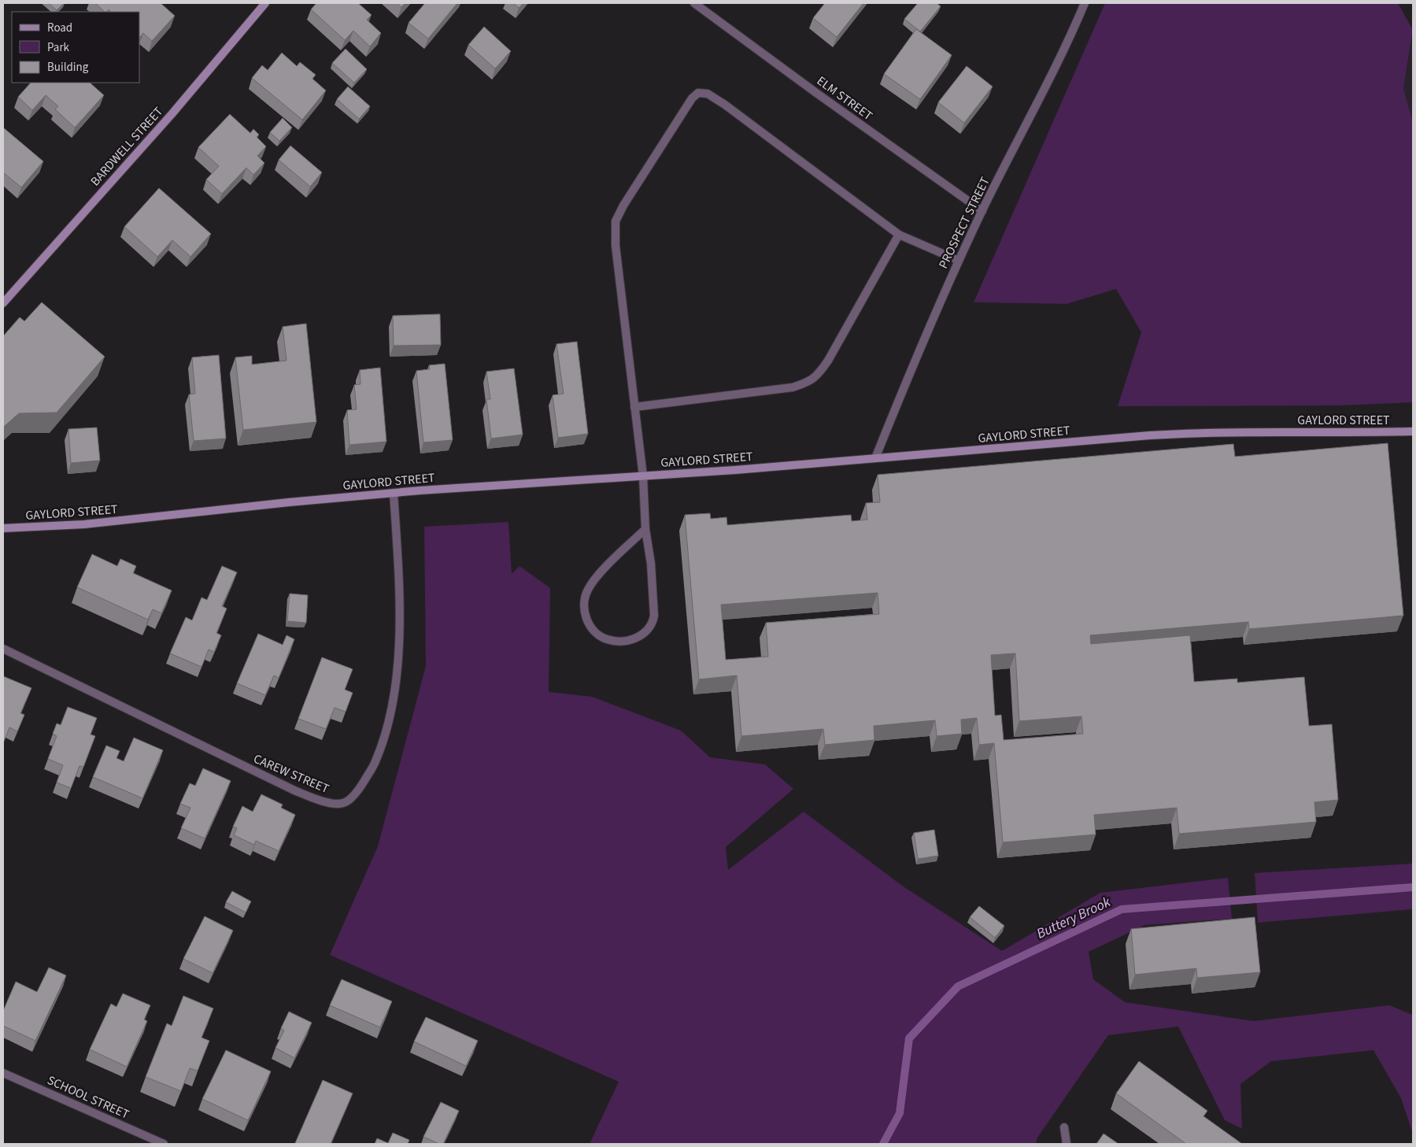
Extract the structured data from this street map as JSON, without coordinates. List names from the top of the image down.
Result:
{
  "streets": {
    "street": [
      "ELM STREET",
      "BARDWELL STREET",
      "PROSPECT STREET",
      "GAYLORD STREET",
      "CAREW STREET",
      "SCHOOL STREET"
    ]
  },
  "crossings": [
    ["ELM STREET", "PROSPECT STREET"],
    ["PROSPECT STREET", "GAYLORD STREET"],
    ["GAYLORD STREET", "CAREW STREET"]
  ],
  "water": ["Buttery Brook"],
  "legend": ["Road", "Park", "Building"]
}
